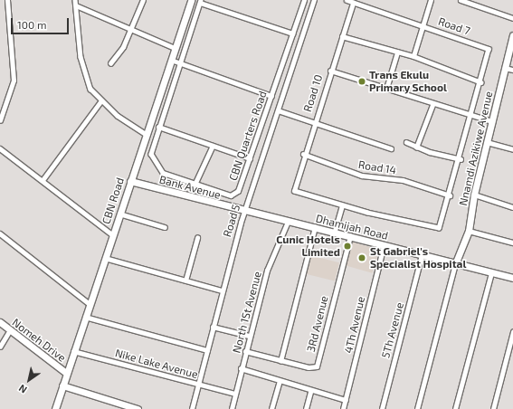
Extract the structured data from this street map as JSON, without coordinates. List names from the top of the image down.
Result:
{
  "streets": {
    "main road": [
      "Nnamdi Azikiwe Avenue",
      "Bank Avenue",
      "CBN Road",
      "Dhamijah Road",
      "Nomeh Drive"
    ],
    "street": [
      "Road 7",
      "Road 10",
      "CBN Quarters Road",
      "Road 14",
      "Road 5",
      "North 1St Avenue",
      "3Rd Avenue",
      "4Th Avenue",
      "5Th Avenue",
      "Nike Lake Avenue"
    ]
  },
  "crossings": [
    ["Road 7", "Road 10"],
    ["Road 7", "Road 14"],
    ["Road 10", "Road 14"],
    ["Nnamdi Azikiwe Avenue", "Dhamijah Road"],
    ["Bank Avenue", "CBN Road"],
    ["Bank Avenue", "Road 5"],
    ["Bank Avenue", "Dhamijah Road"],
    ["CBN Road", "Nomeh Drive"],
    ["CBN Road", "Nike Lake Avenue"],
    ["Road 5", "Dhamijah Road"],
    ["Road 5", "Nike Lake Avenue"],
    ["Dhamijah Road", "North 1St Avenue"],
    ["Dhamijah Road", "3Rd Avenue"],
    ["Dhamijah Road", "4Th Avenue"],
    ["Dhamijah Road", "5Th Avenue"],
    ["North 1St Avenue", "3Rd Avenue"],
    ["North 1St Avenue", "Nike Lake Avenue"]
  ],
  "places": ["Trans Ekulu Primary School", "Cunic Hotels Limited", "St Gabriel's Specialist Hospital"],
  "scale_bar": "100 m",
  "north": "bottom left"
}
